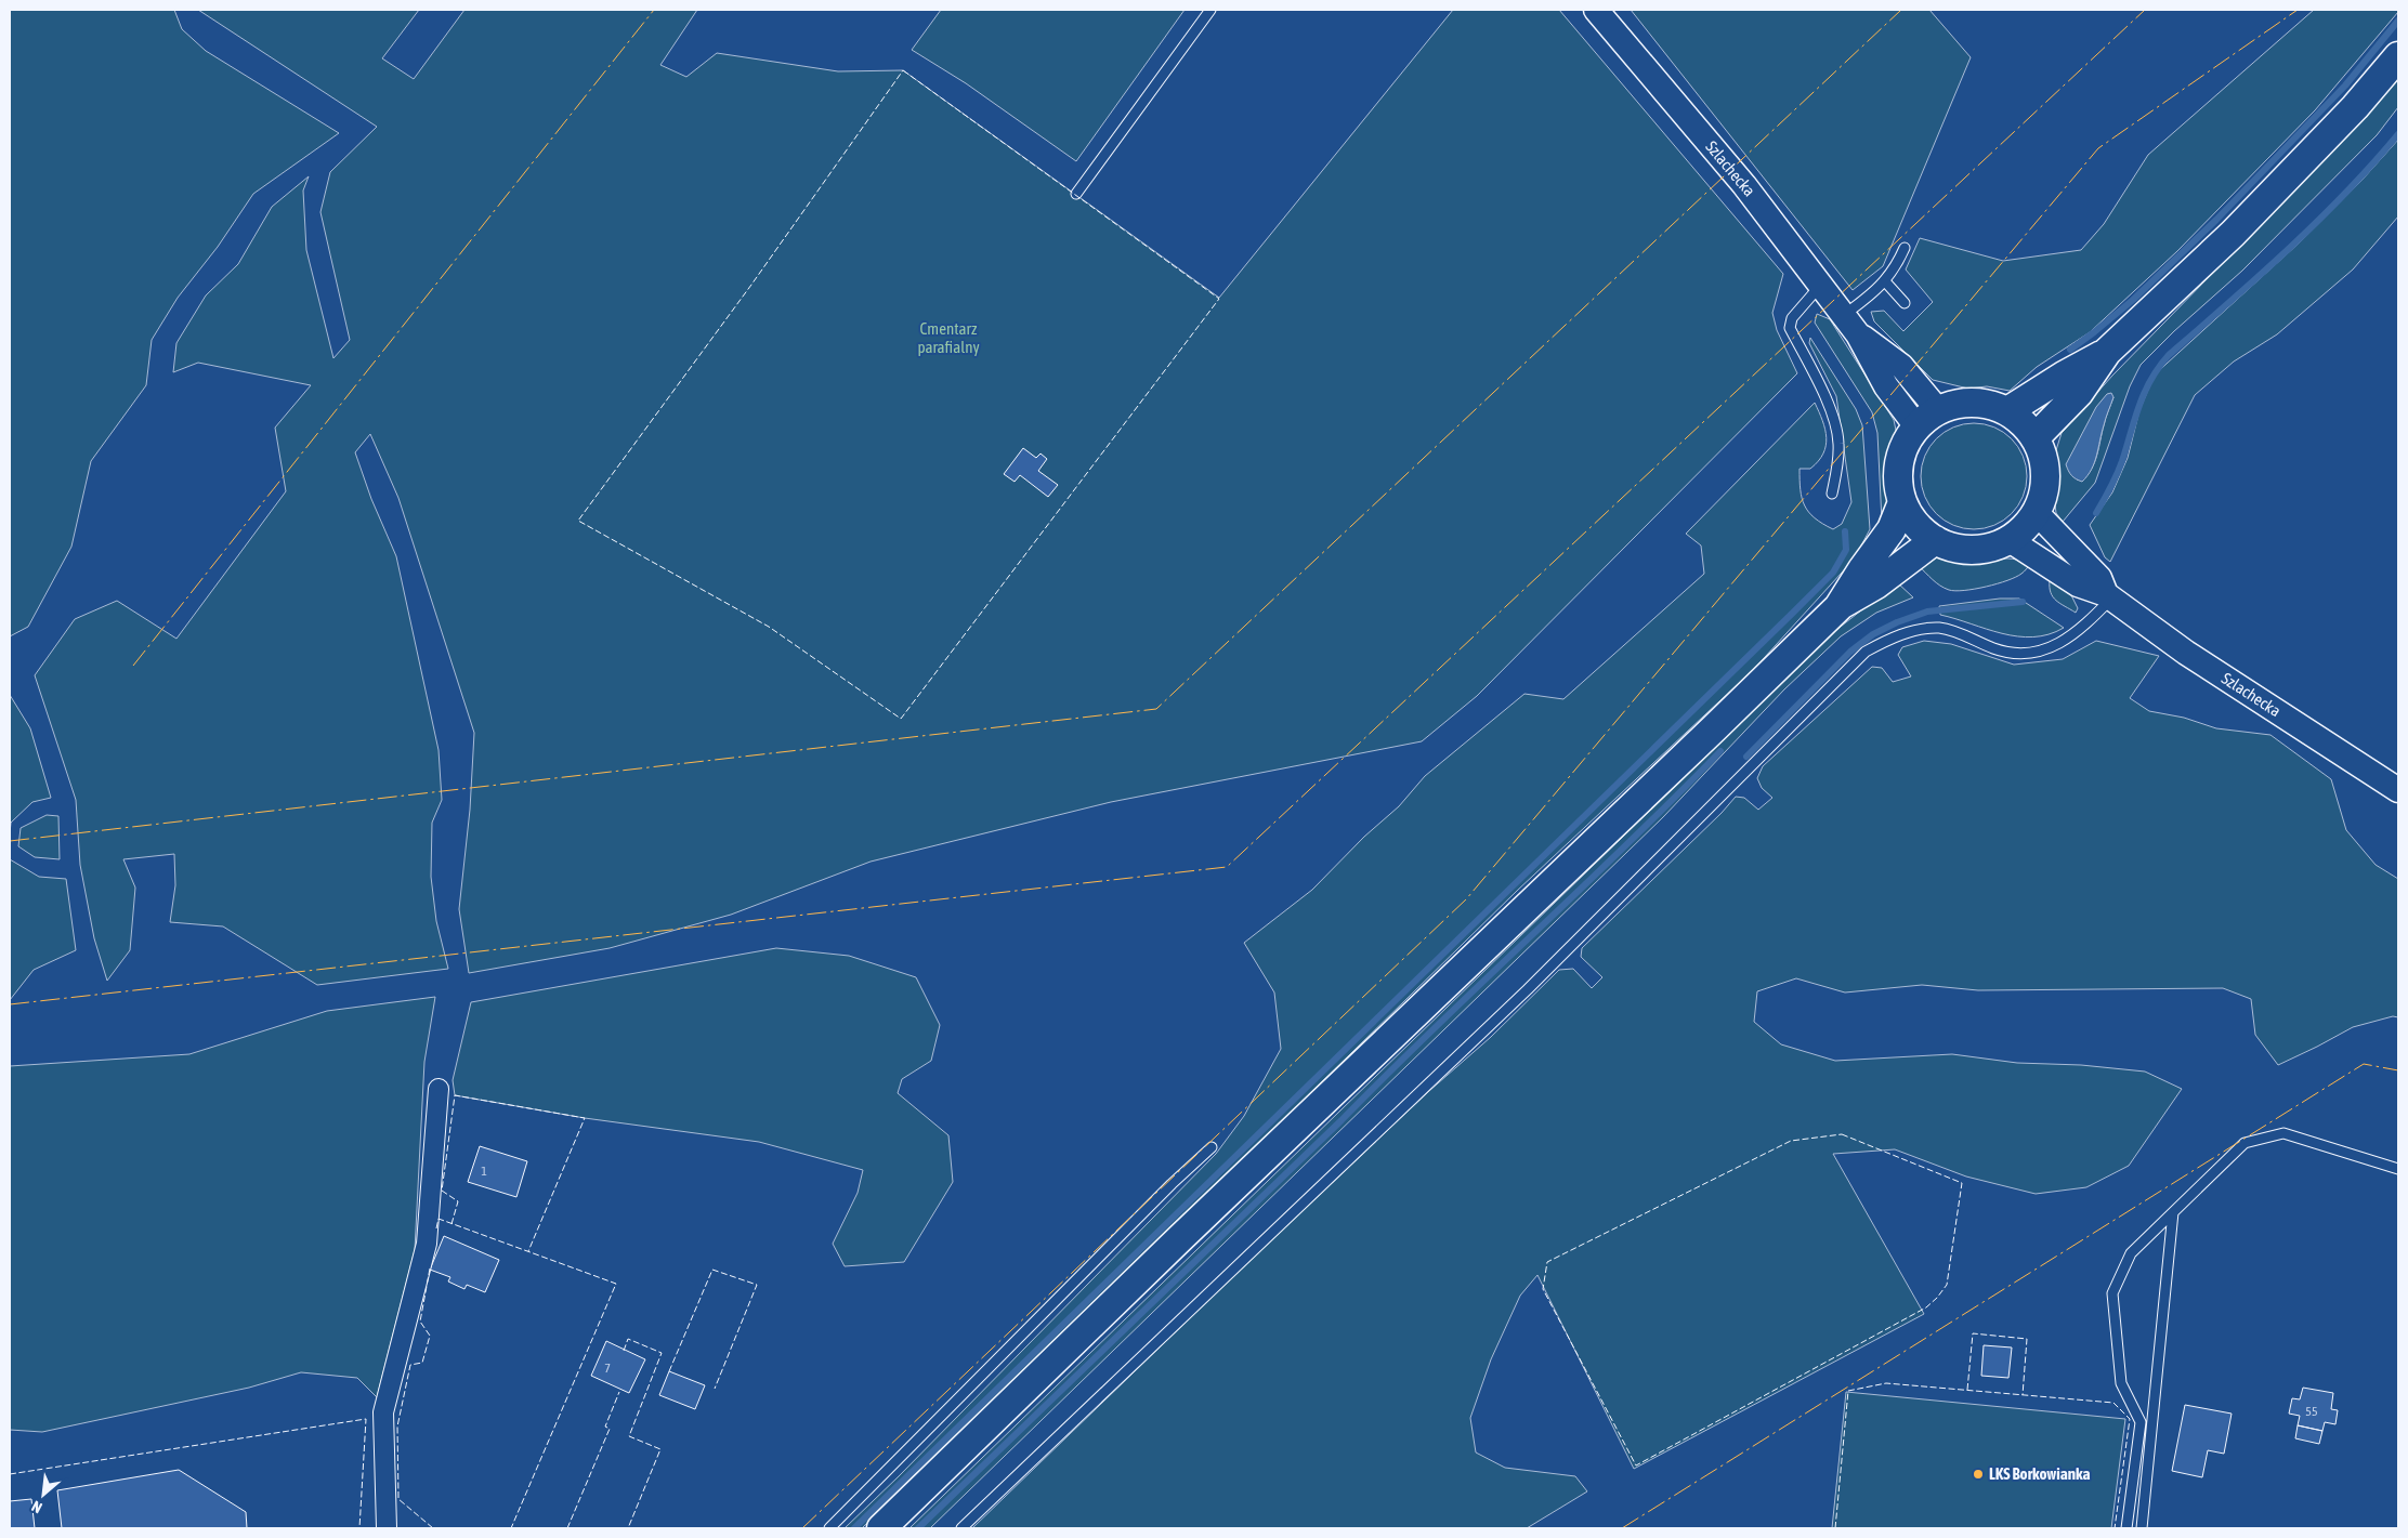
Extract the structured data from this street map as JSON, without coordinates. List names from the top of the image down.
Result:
{
  "streets": {
    "street": ["Szlachecka"]
  },
  "parks": ["Cmentarz parafialny"],
  "places": ["LKS Borkowianka"],
  "house_numbers": ["1", "7", "55"],
  "north": "bottom left"
}
